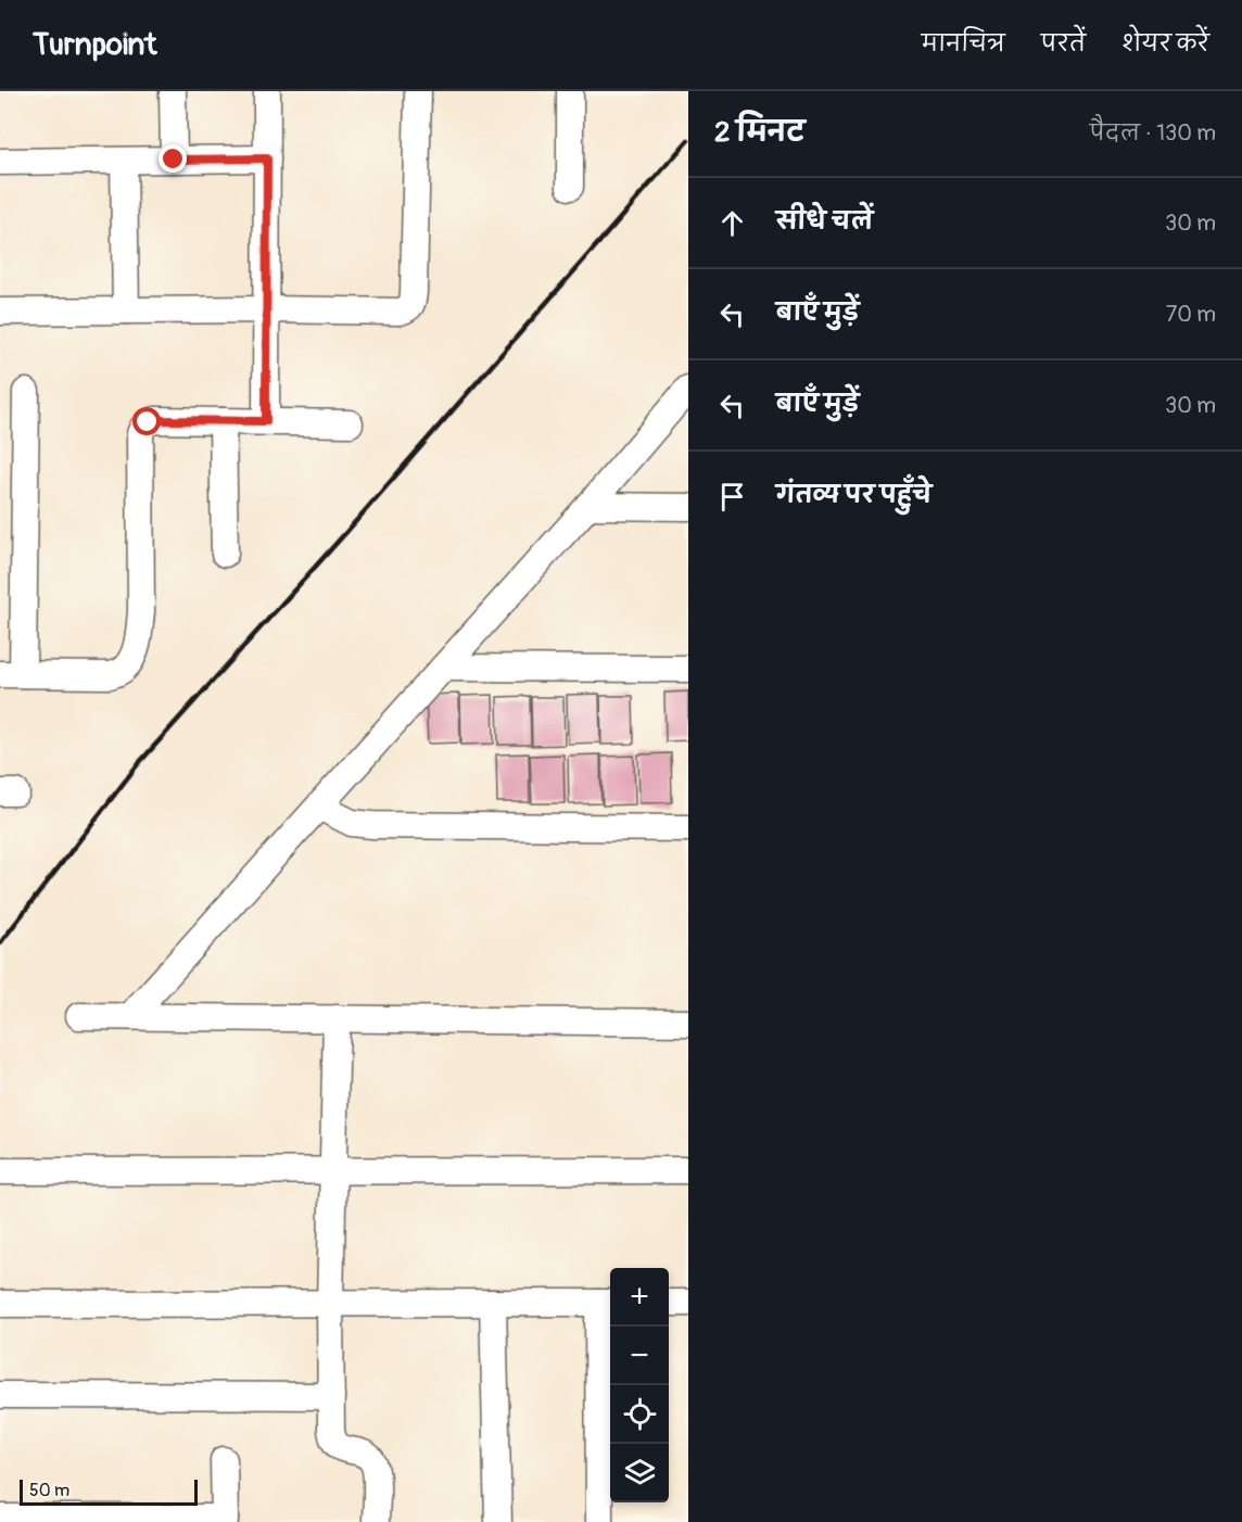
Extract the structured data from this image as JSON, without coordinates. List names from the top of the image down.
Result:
{
  "scale_bar": "50 m",
  "page": {
    "header": "Turnpoint",
    "nav": ["मानचित्र", "परतें", "शेयर करें"],
    "heading": ["2 मिनट", "पैदल · 130 m"],
    "list": [
      ["सीधे चलें", "30 m"],
      ["बाएँ मुड़ें", "70 m"],
      ["बाएँ मुड़ें", "30 m"],
      "गंतव्य पर पहुँचे"
    ],
    "map_buttons": ["+", "−"],
    "scale": "50 m"
  }
}
